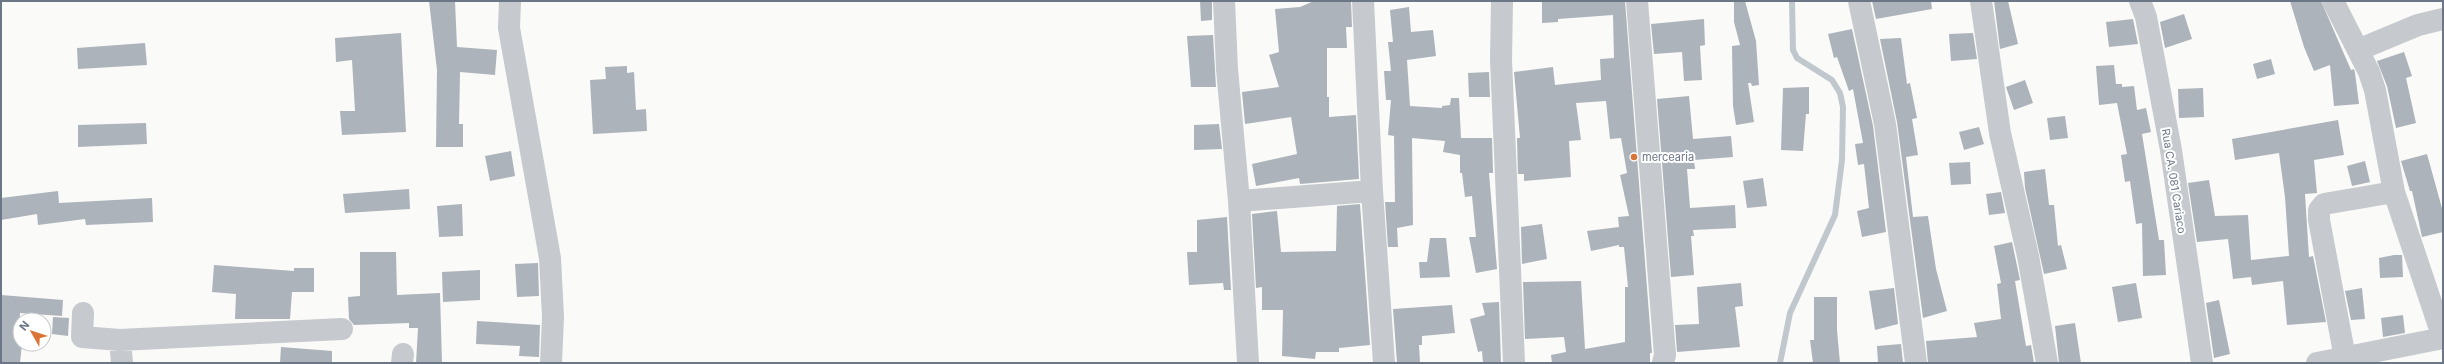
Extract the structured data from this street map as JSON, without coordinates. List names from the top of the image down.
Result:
{
  "streets": {
    "street": ["Rua CA. 081 Cariaco"]
  },
  "places": ["mercearia"],
  "north": "top left"
}
